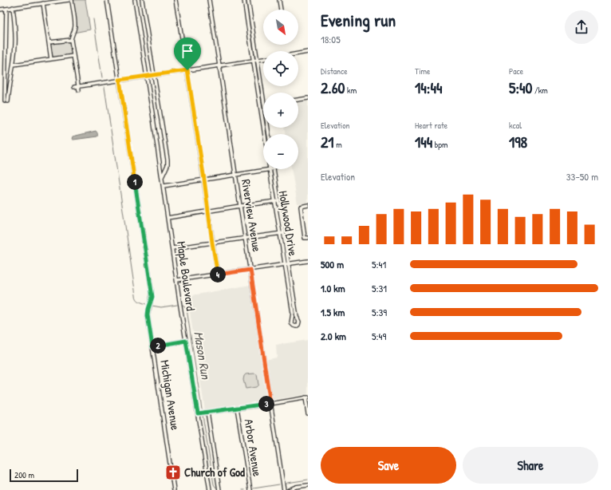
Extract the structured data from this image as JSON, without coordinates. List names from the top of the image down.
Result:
{
  "streets": {
    "street": [
      "Riverview Avenue",
      "Hollywood Drive",
      "Maple Boulevard",
      "Michigan Avenue",
      "Arbor Avenue"
    ]
  },
  "water": ["Mason Run"],
  "places": {
    "church": ["Church of God"]
  },
  "scale_bar": "200 m",
  "north": "bottom right",
  "page": {
    "heading": ["Evening run", "18:05"],
    "map_buttons": ["+", "−"],
    "stats": [
      ["Distance", "2.60 km"],
      ["Time", "14:44"],
      ["Pace", "5:40 /km"],
      ["Elevation", "21 m"],
      ["Heart rate", "144 bpm"],
      ["kcal", "198"]
    ],
    "chart": ["Elevation", "33–50 m"],
    "pins": [
      "1",
      "4",
      "2",
      "3"
    ],
    "list": [
      {
        "name": "500 m",
        "note": "5:41"
      },
      {
        "name": "1.0 km",
        "note": "5:31"
      },
      {
        "name": "1.5 km",
        "note": "5:39"
      },
      {
        "name": "2.0 km",
        "note": "5:49"
      }
    ],
    "buttons": ["Save", "Share"],
    "scale": "200 m"
  }
}
